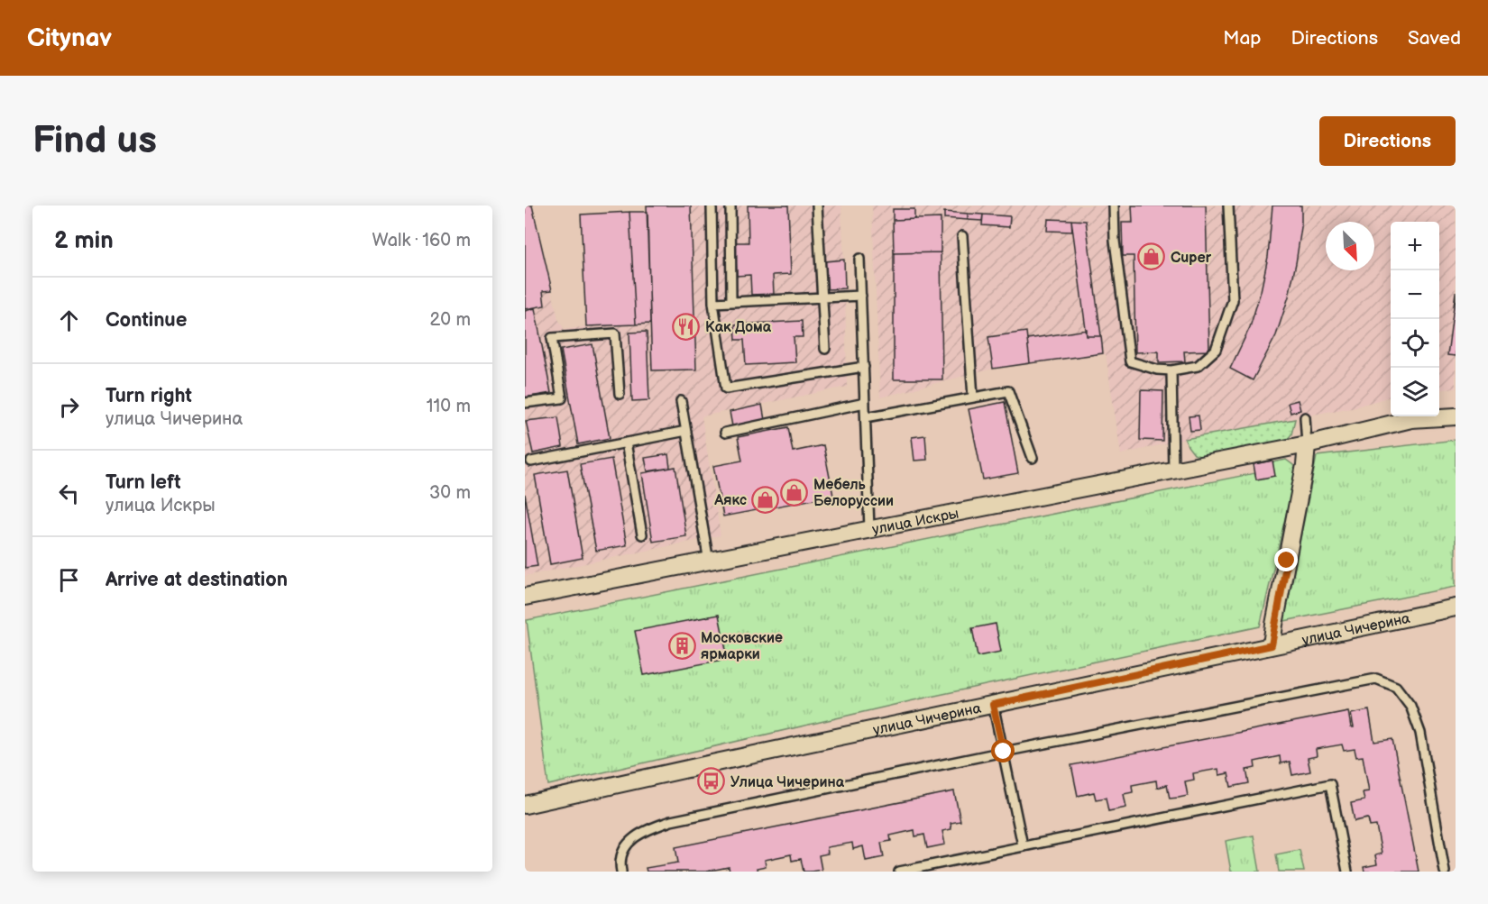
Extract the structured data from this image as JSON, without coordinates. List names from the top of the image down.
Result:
{
  "streets": {
    "street": ["улица Искры", "улица Чичерина"]
  },
  "places": {
    "shop": ["Cuper", "Мебель Белоруссии", "Аякс"],
    "restaurant": ["Как Дома"],
    "building": ["Московские ярмарки"],
    "bus stop": ["Улица Чичерина"]
  },
  "north": "bottom right",
  "page": {
    "header": "Citynav",
    "nav": ["Map", "Directions", "Saved"],
    "buttons": "Directions",
    "title": "Find us",
    "heading": ["2 min", "Walk · 160 m"],
    "map_buttons": ["+", "−"],
    "list": [
      ["Continue", "20 m"],
      ["Turn right", "улица Чичерина", "110 m"],
      ["Turn left", "улица Искры", "30 m"],
      "Arrive at destination"
    ]
  }
}
